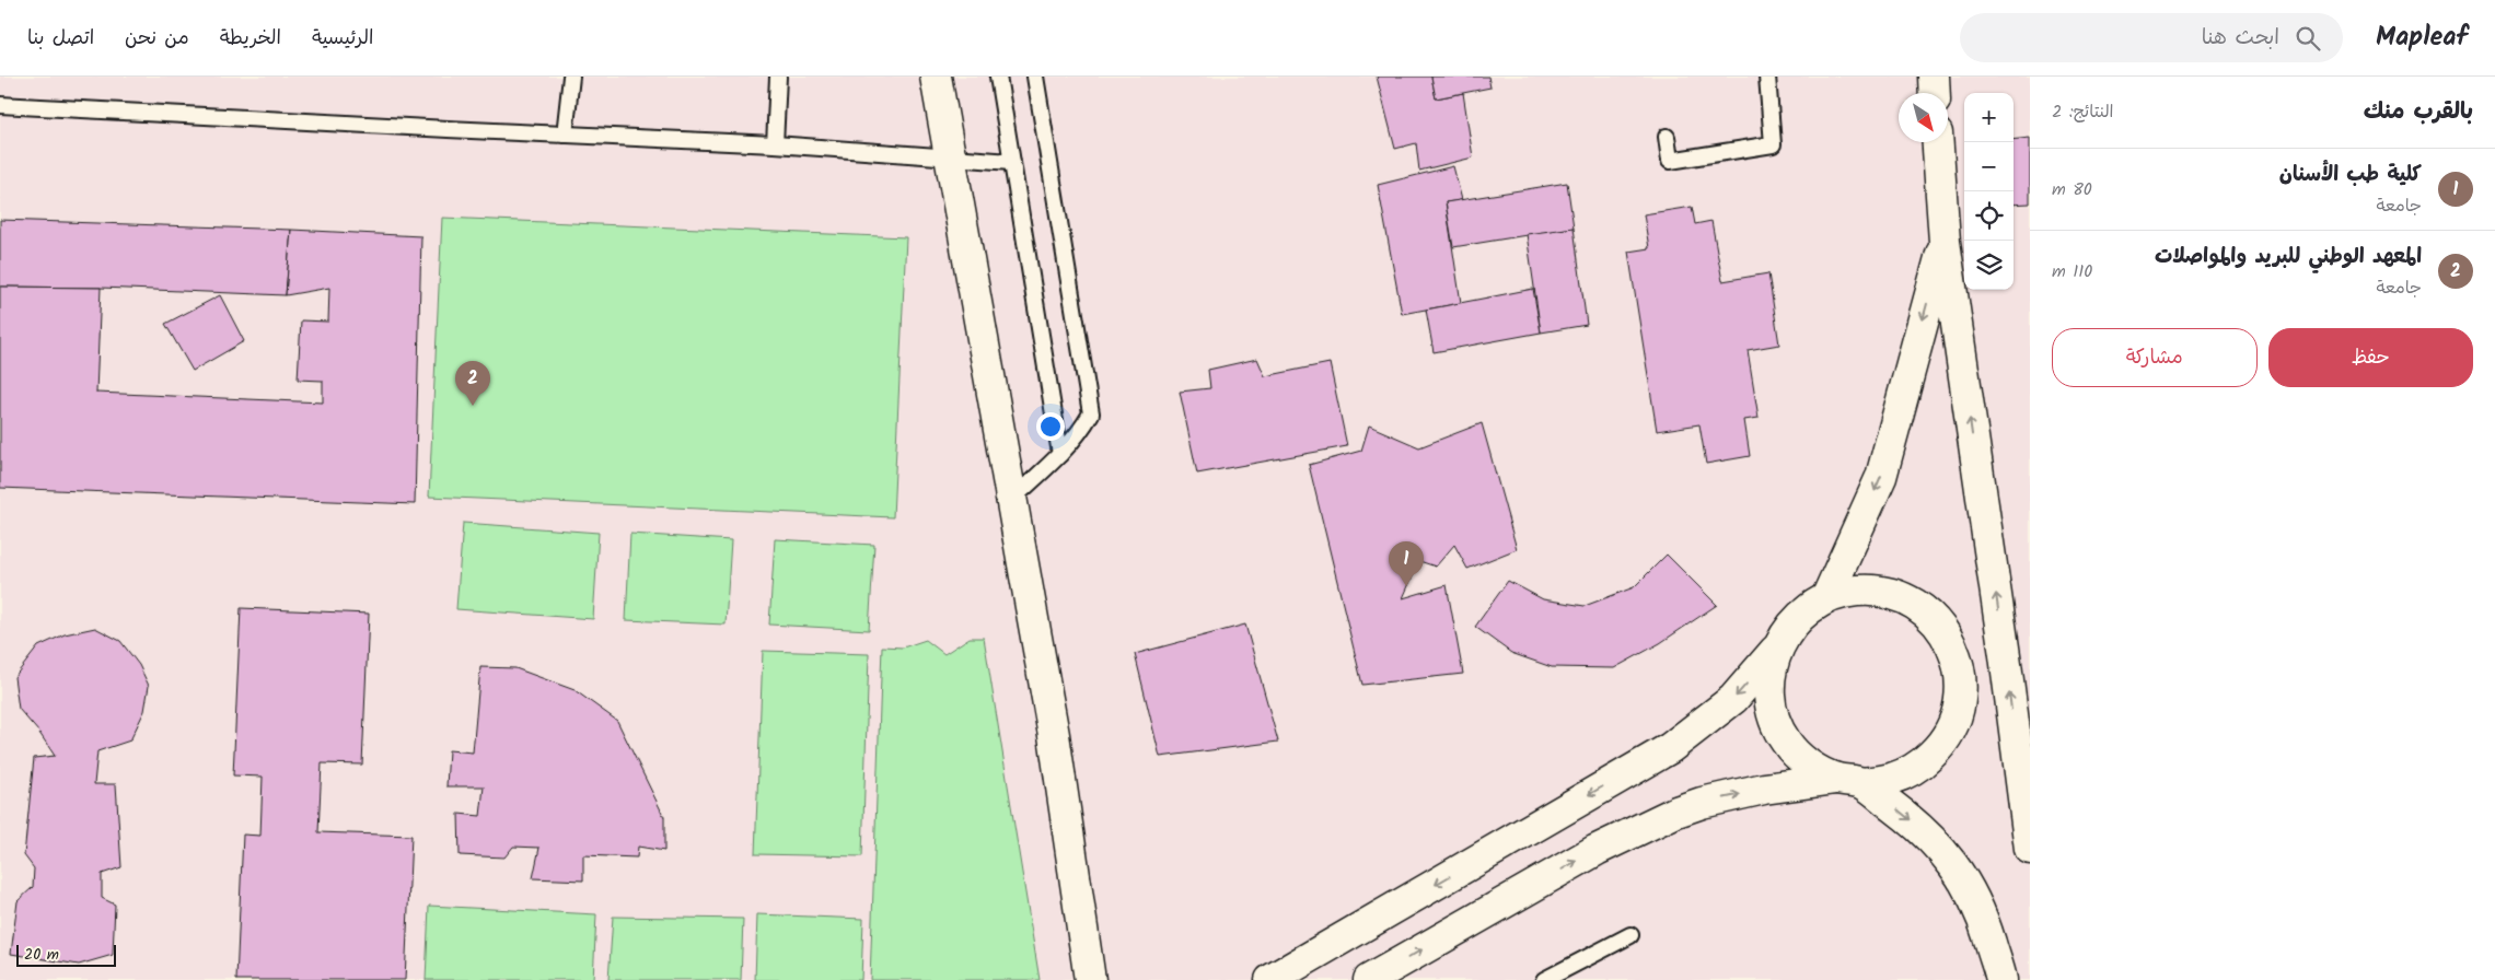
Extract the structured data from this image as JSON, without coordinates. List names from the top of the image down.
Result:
{
  "scale_bar": "20 m",
  "north": "bottom right",
  "page": {
    "header": "Mapleaf",
    "search": "ابحث هنا",
    "nav": [
      "الرئيسية",
      "الخريطة",
      "من نحن",
      "اتصل بنا"
    ],
    "heading": ["بالقرب منك", "النتائج: 2"],
    "map_buttons": ["+", "−"],
    "list": [
      {
        "mark": "1",
        "name": "كلية طب الأسنان",
        "note": "جامعة",
        "value": "80 m"
      },
      {
        "mark": "2",
        "name": "المعهد الوطني للبريد والمواصلات",
        "note": "جامعة",
        "value": "110 m"
      }
    ],
    "buttons": ["حفظ", "مشاركة"],
    "pins": ["2", "1"],
    "scale": "20 m"
  }
}
